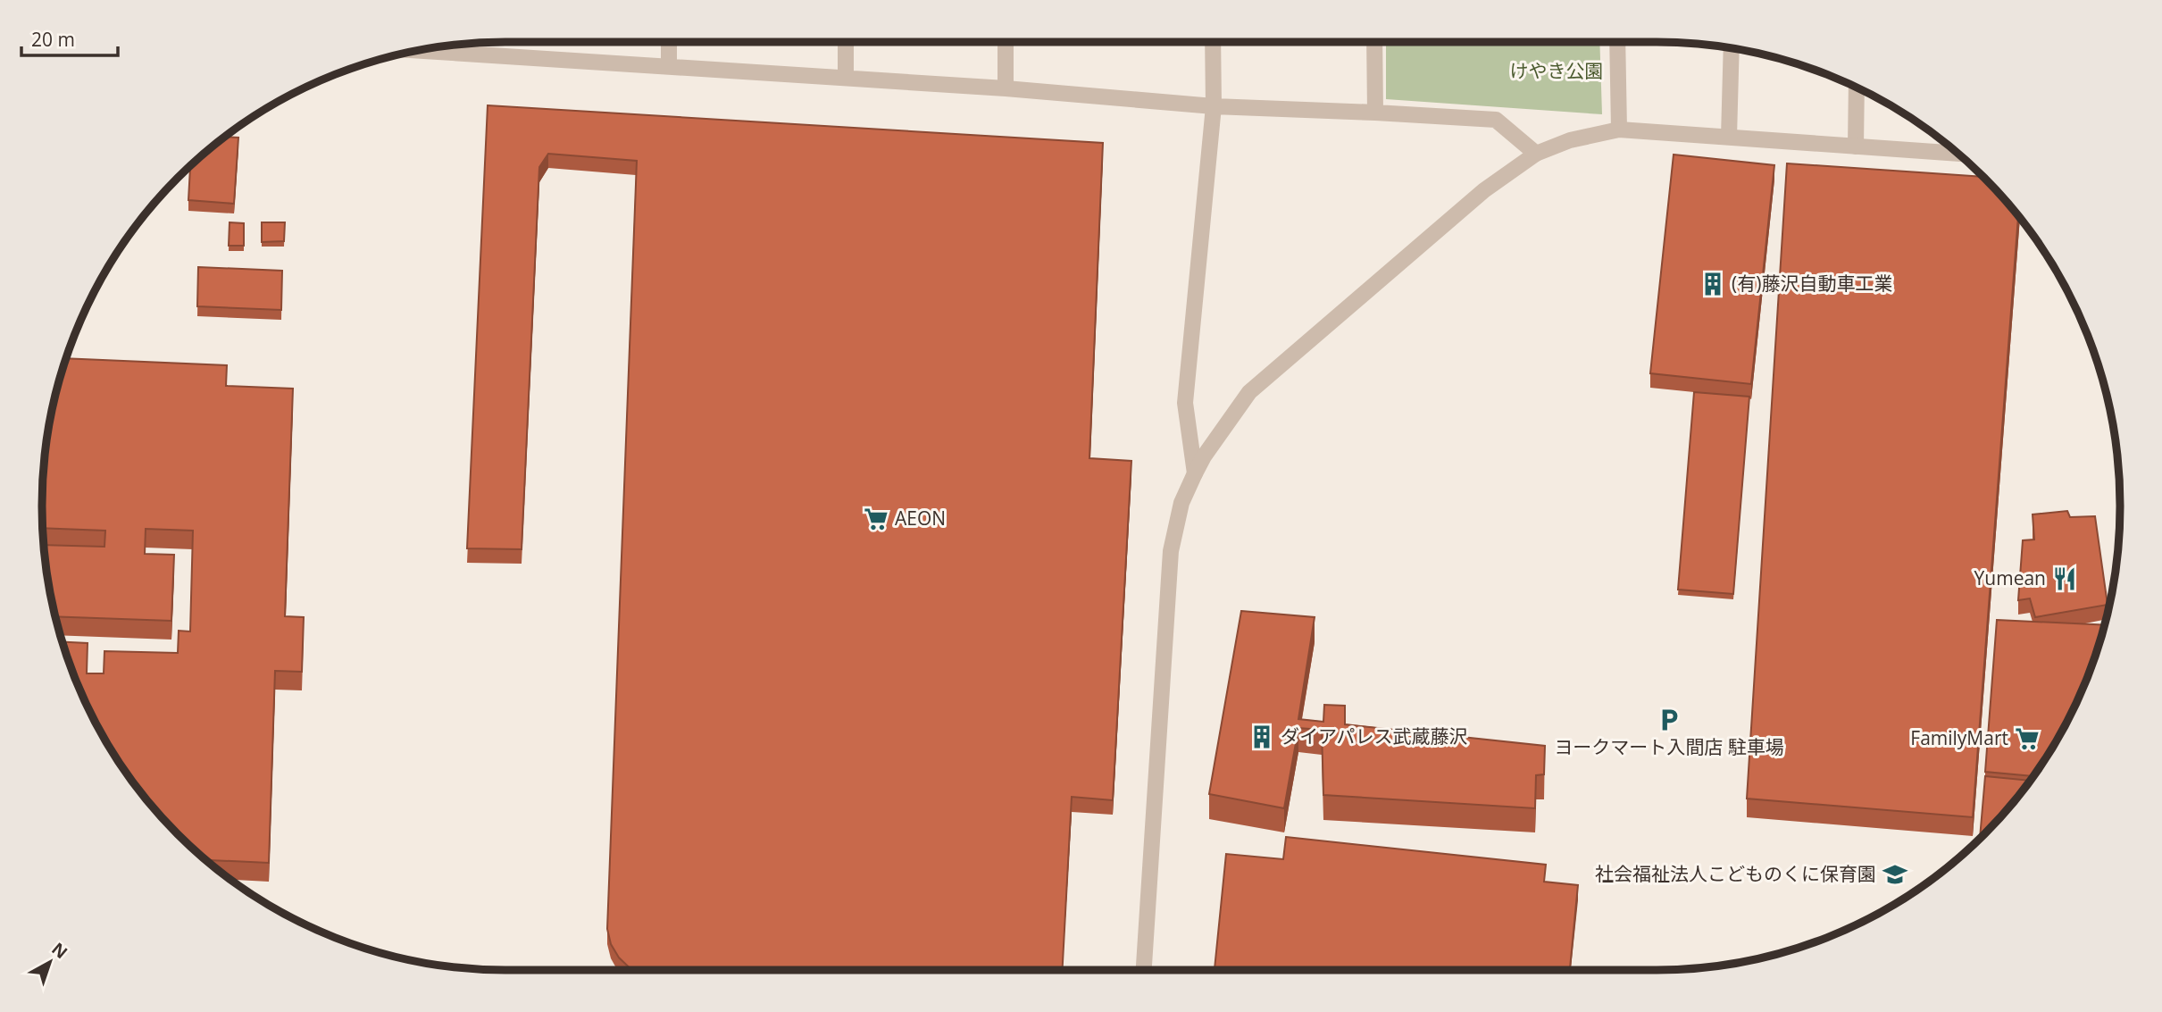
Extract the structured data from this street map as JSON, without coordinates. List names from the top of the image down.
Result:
{
  "parks": ["けやき公園"],
  "places": {
    "building": ["(有)藤沢自動車工業", "ダイアパレス武蔵藤沢"],
    "supermarket": ["AEON", "FamilyMart"],
    "restaurant": ["Yumean"],
    "parking": ["ヨークマート入間店 駐車場"],
    "school or university": ["社会福祉法人こどものくに保育園"]
  },
  "scale_bar": "20 m",
  "north": "top right"
}
